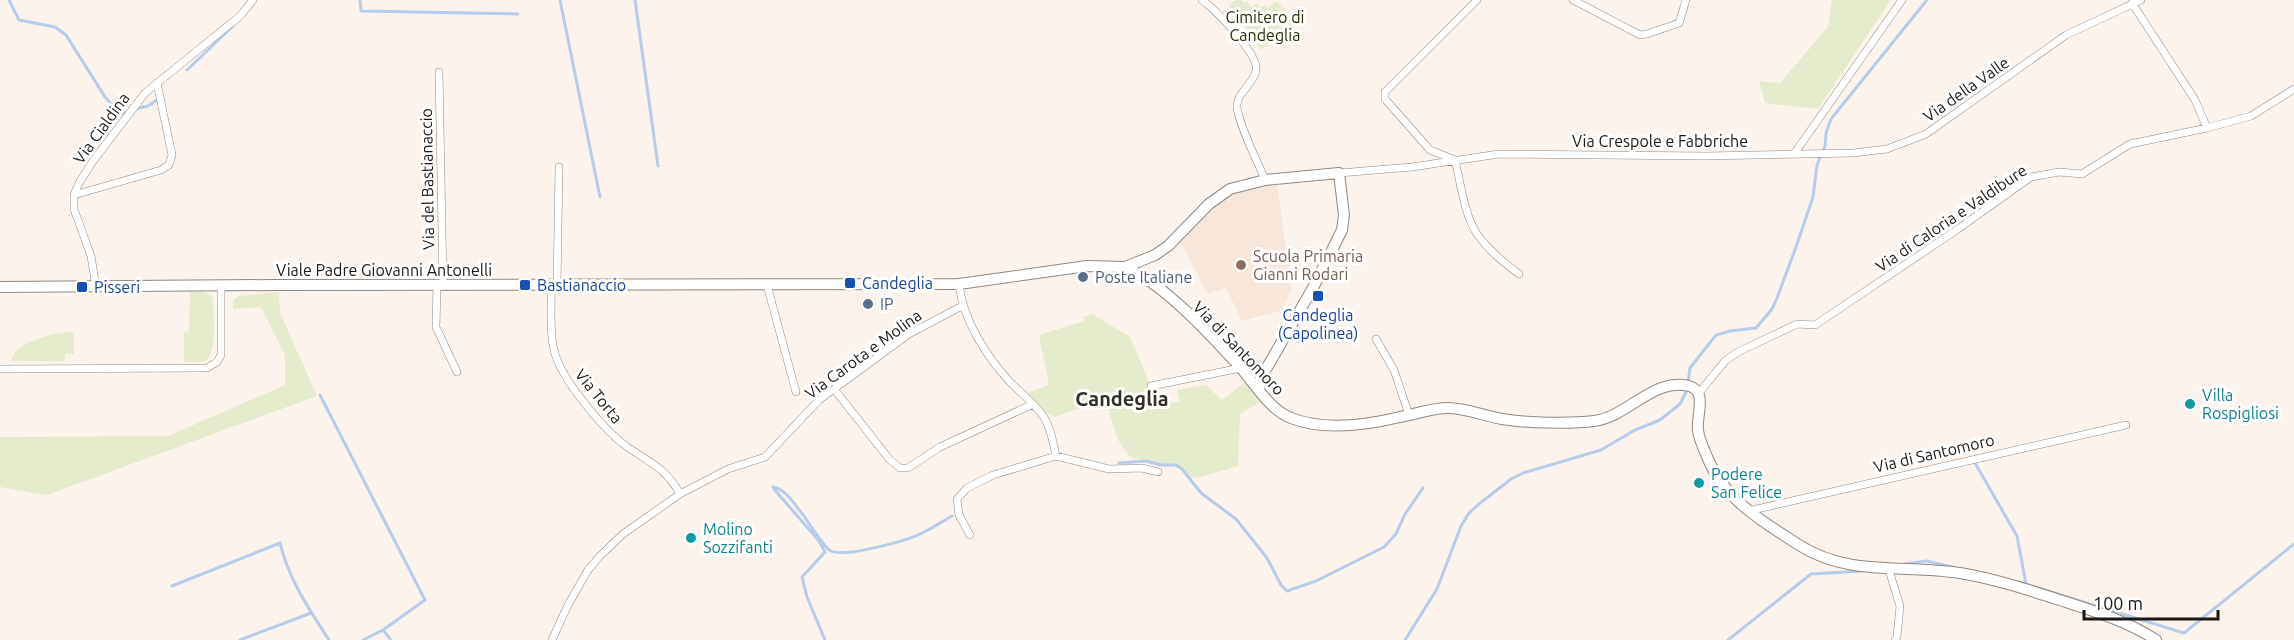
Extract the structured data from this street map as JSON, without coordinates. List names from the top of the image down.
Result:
{
  "streets": {
    "main road": ["Viale Padre Giovanni Antonelli", "Via di Santomoro"],
    "street": [
      "Via della Valle",
      "Via Cialdina",
      "Via Crespole e Fabbriche",
      "Via del Bastianaccio",
      "Via di Caloria e Valdibure",
      "Via Carota e Molina",
      "Via Torta"
    ]
  },
  "crossings": [
    ["Via della Valle", "Via Crespole e Fabbriche"],
    ["Via del Bastianaccio", "Viale Padre Giovanni Antonelli"],
    ["Via di Caloria e Valdibure", "Via di Santomoro"],
    ["Viale Padre Giovanni Antonelli", "Via di Santomoro"],
    ["Viale Padre Giovanni Antonelli", "Via Torta"],
    ["Via Carota e Molina", "Via Torta"]
  ],
  "districts": ["Candeglia"],
  "parks": ["Cimitero di Candeglia"],
  "places": {
    "other": [
      "Scuola Primaria Gianni Rodari",
      "Poste Italiane",
      "IP",
      "Villa Rospigliosi",
      "Podere San Felice",
      "Molino Sozzifanti"
    ],
    "transit": [
      "Candeglia",
      "Bastianaccio",
      "Pisseri",
      "Candeglia (Capolinea)"
    ]
  },
  "scale_bar": "100 m"
}
